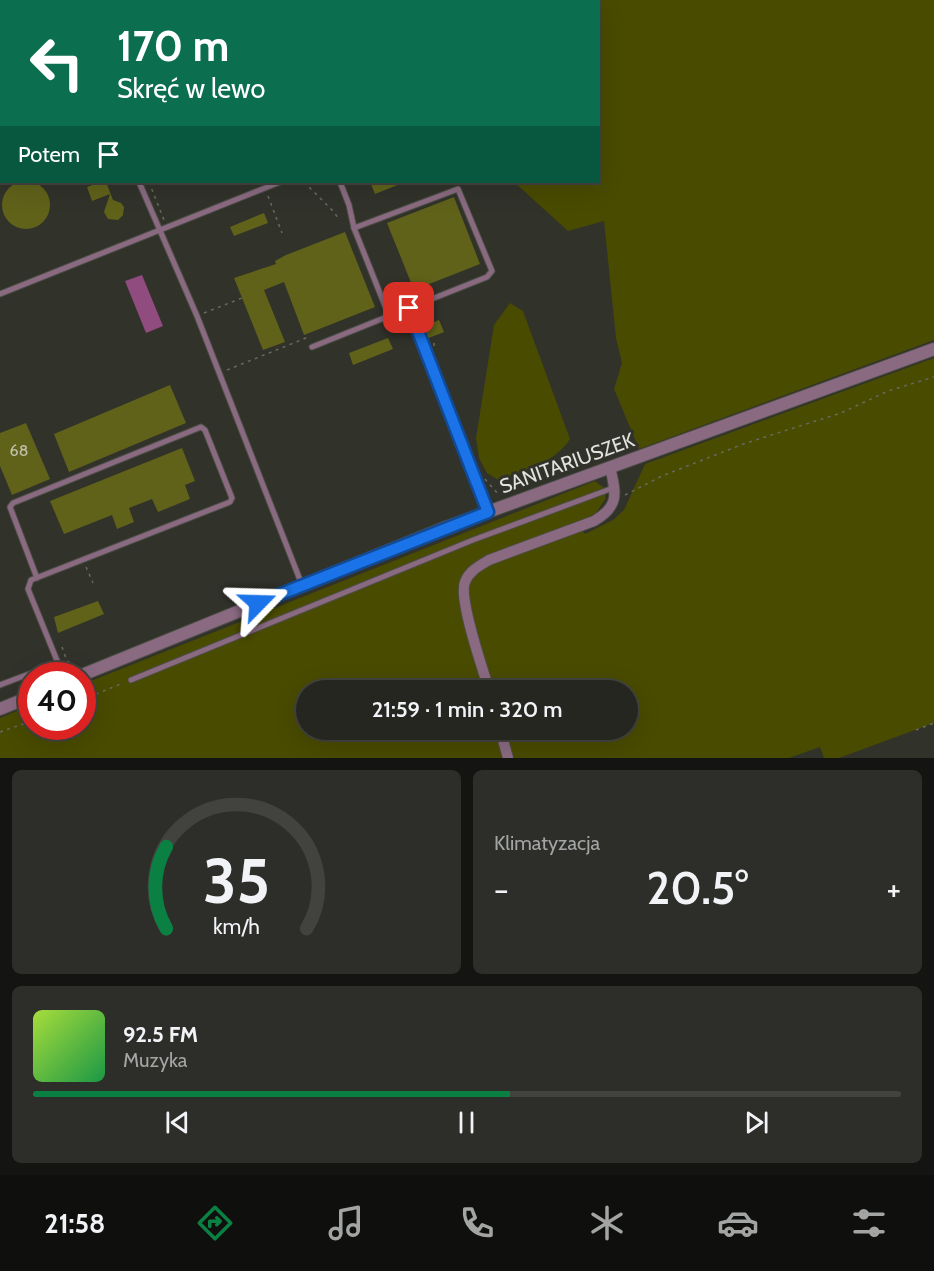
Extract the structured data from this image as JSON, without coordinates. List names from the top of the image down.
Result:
{
  "streets": {
    "street": ["SANITARIUSZEK"]
  },
  "house_numbers": ["68"],
  "page": {
    "turn": ["170 m", "Skręć w lewo"],
    "then": "Potem",
    "limit": "40",
    "trip": "21:59 · 1 min · 320 m",
    "tile": "Klimatyzacja",
    "heat": ["−", "20.5°", "+"],
    "song": ["92.5 FM", "Muzyka"],
    "tabs": "21:58",
    "gauge": ["35", "km/h"]
  }
}
